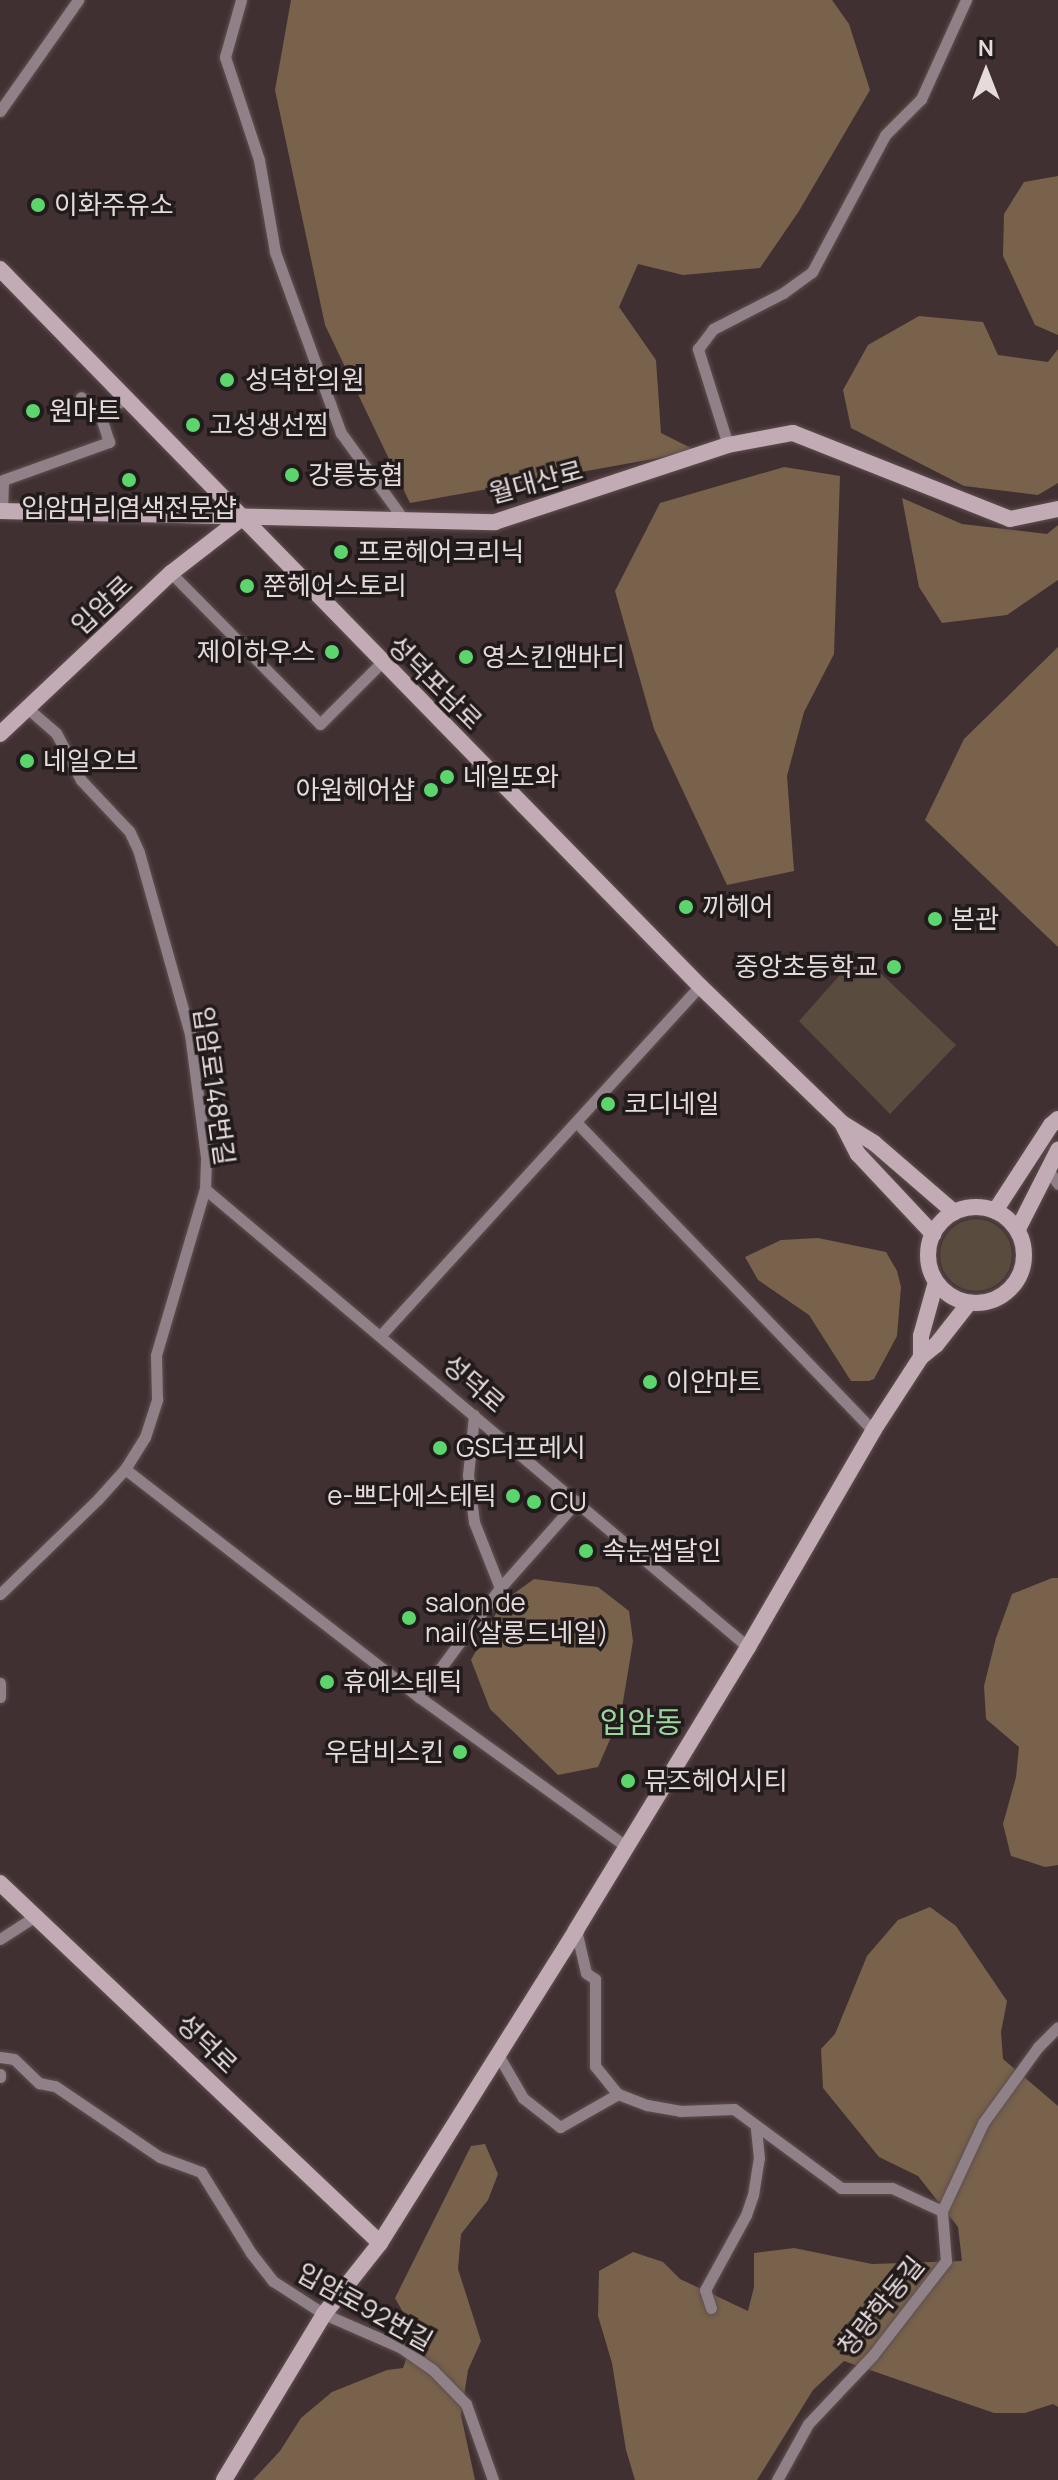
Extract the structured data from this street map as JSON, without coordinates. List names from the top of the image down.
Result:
{
  "streets": {
    "street": [
      "월대산로",
      "입암로",
      "성덕포남로",
      "입암로148번길",
      "성덕로",
      "청량학동길",
      "입암로92번길"
    ]
  },
  "crossings": [
    ["월대산로", "입암로"],
    ["월대산로", "성덕포남로"],
    ["입암로", "성덕포남로"],
    ["입암로", "입암로148번길"],
    ["입암로148번길", "성덕로"]
  ],
  "districts": ["입암동"],
  "places": [
    "이화주유소",
    "성덕한의원",
    "원마트",
    "고성생선찜",
    "강릉농협",
    "입암머리염색전문샵",
    "프로헤어크리닉",
    "쭌헤어스토리",
    "제이하우스",
    "영스킨앤바디",
    "네일오브",
    "네일또와",
    "아원헤어샵",
    "끼헤어",
    "본관",
    "중앙초등학교",
    "코디네일",
    "이안마트",
    "GS더프레시",
    "e-쁘다에스테틱",
    "CU",
    "속눈썹달인",
    "salon de nail(살롱드네일)",
    "휴에스테틱",
    "우담비스킨",
    "뮤즈헤어시티"
  ],
  "north": "top"
}
